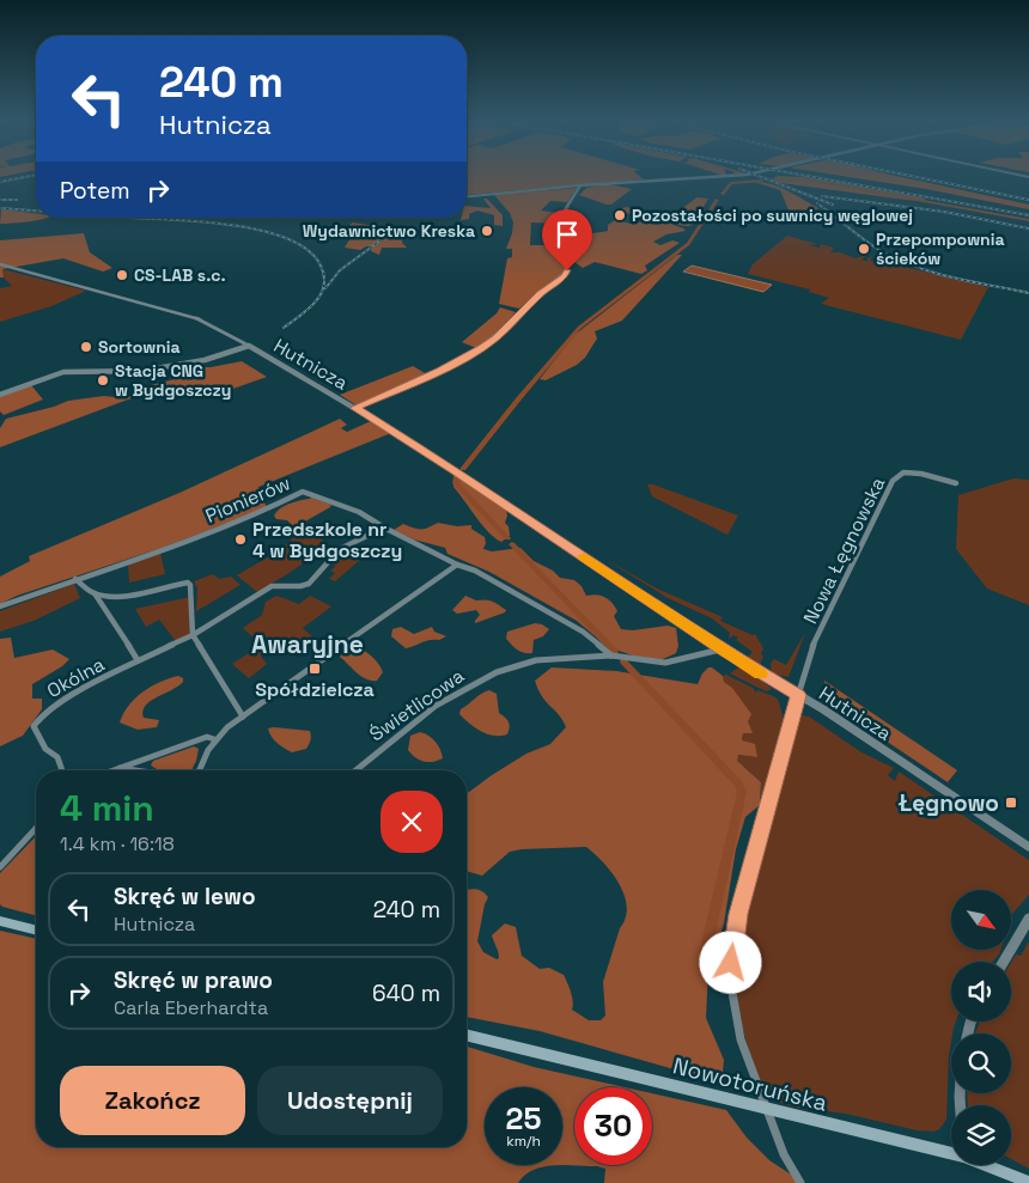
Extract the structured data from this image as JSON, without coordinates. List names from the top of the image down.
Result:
{
  "streets": {
    "main road": ["Nowotoruńska"],
    "street": [
      "Hutnicza",
      "Pionierów",
      "Nowa Łęgnowska",
      "Okólna",
      "Świetlicowa"
    ]
  },
  "crossings": [
    ["Hutnicza", "Nowa Łęgnowska"],
    ["Hutnicza", "Świetlicowa"],
    ["Pionierów", "Okólna"],
    ["Pionierów", "Świetlicowa"]
  ],
  "districts": ["Awaryjne"],
  "places": {
    "other": [
      "Pozostałości po suwnicy węglowej",
      "Wydawnictwo Kreska",
      "Przepompownia ścieków",
      "CS-LAB s.c.",
      "Sortownia",
      "Stacja CNG w Bydgoszczy",
      "Przedszkole nr 4 w Bydgoszczy"
    ],
    "transit": ["Spółdzielcza", "Łęgnowo"]
  },
  "north": "bottom right",
  "page": {
    "turn": ["240 m", "Hutnicza"],
    "then": "Potem",
    "heading": ["4 min", "1.4 km · 16:18"],
    "list": [
      {
        "name": "Skręć w lewo",
        "note": "Hutnicza",
        "value": "240 m"
      },
      {
        "name": "Skręć w prawo",
        "note": "Carla Eberhardta",
        "value": "640 m"
      }
    ],
    "buttons": ["Zakończ", "Udostępnij"],
    "speed": "25 km/h",
    "limit": "30"
  }
}
